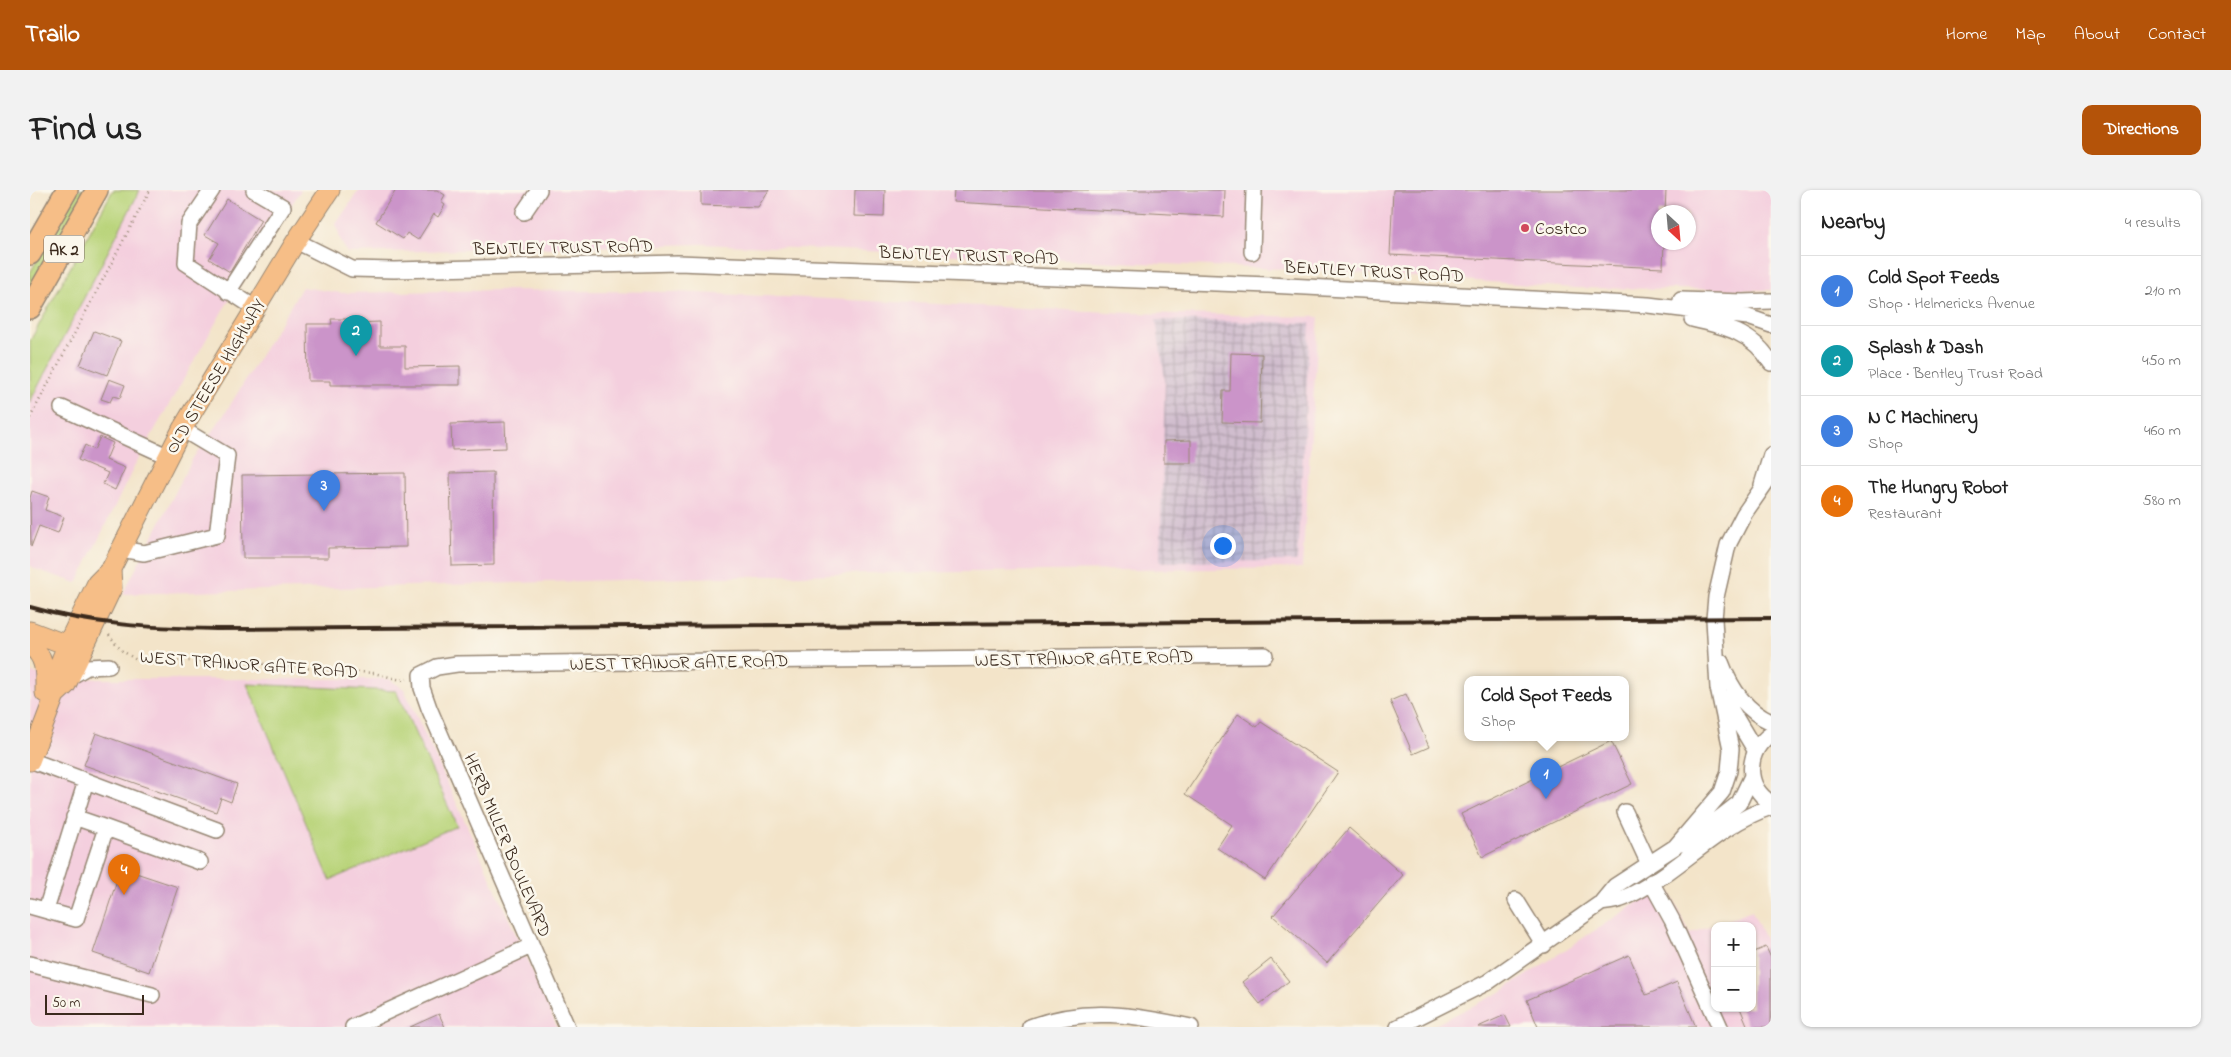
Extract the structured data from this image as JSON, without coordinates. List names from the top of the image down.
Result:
{
  "streets": {
    "highway": ["AK 2"],
    "main road": ["OLD STEESE HIGHWAY"],
    "street": ["BENTLEY TRUST ROAD", "WEST TRAINOR GATE ROAD", "HERB MILLER BOULEVARD"]
  },
  "crossings": [
    ["BENTLEY TRUST ROAD", "OLD STEESE HIGHWAY"],
    ["WEST TRAINOR GATE ROAD", "HERB MILLER BOULEVARD"]
  ],
  "places": ["Costco"],
  "scale_bar": "50 m",
  "north": "bottom right",
  "page": {
    "header": "Trailo",
    "nav": [
      "Home",
      "Map",
      "About",
      "Contact"
    ],
    "title": "Find us",
    "buttons": "Directions",
    "heading": ["Nearby", "4 results"],
    "list": [
      {
        "mark": "1",
        "name": "Cold Spot Feeds",
        "note": "Shop · Helmericks Avenue",
        "value": "210 m"
      },
      {
        "mark": "2",
        "name": "Splash & Dash",
        "note": "Place · Bentley Trust Road",
        "value": "450 m"
      },
      {
        "mark": "3",
        "name": "N C Machinery",
        "note": "Shop",
        "value": "460 m"
      },
      {
        "mark": "4",
        "name": "The Hungry Robot",
        "note": "Restaurant",
        "value": "580 m"
      }
    ],
    "pins": [
      "2",
      "3",
      "1",
      "4"
    ],
    "popup": ["Cold Spot Feeds", "Shop"],
    "map_buttons": ["+", "−"],
    "scale": "50 m"
  }
}
